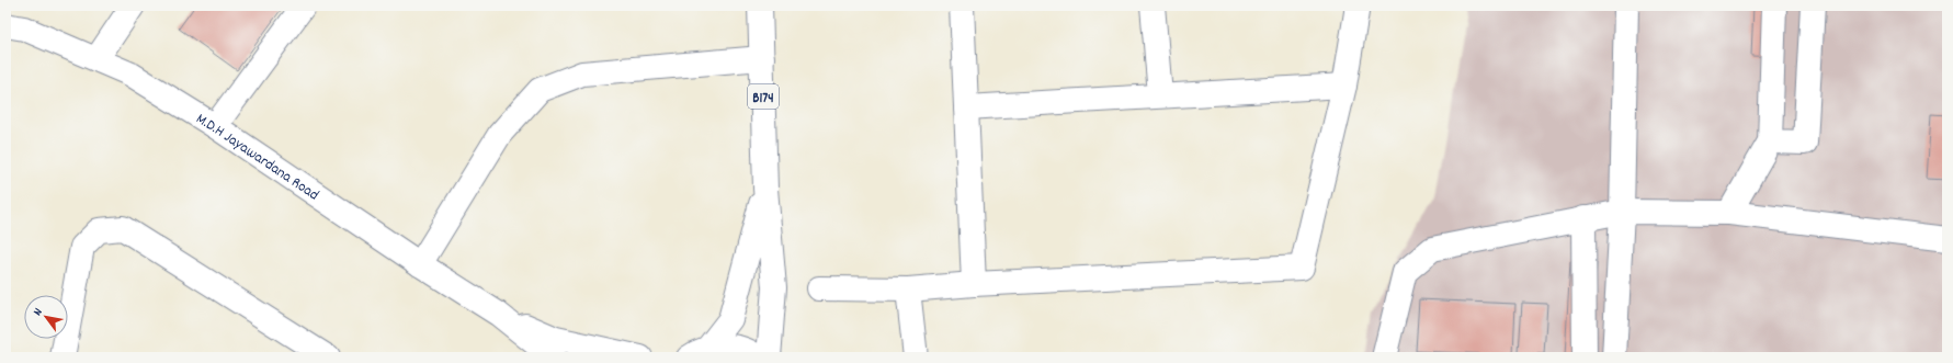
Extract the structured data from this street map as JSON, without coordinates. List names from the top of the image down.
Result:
{
  "streets": {
    "street": ["B174", "M.D.H Jayawardana Road"]
  },
  "north": "top left"
}
